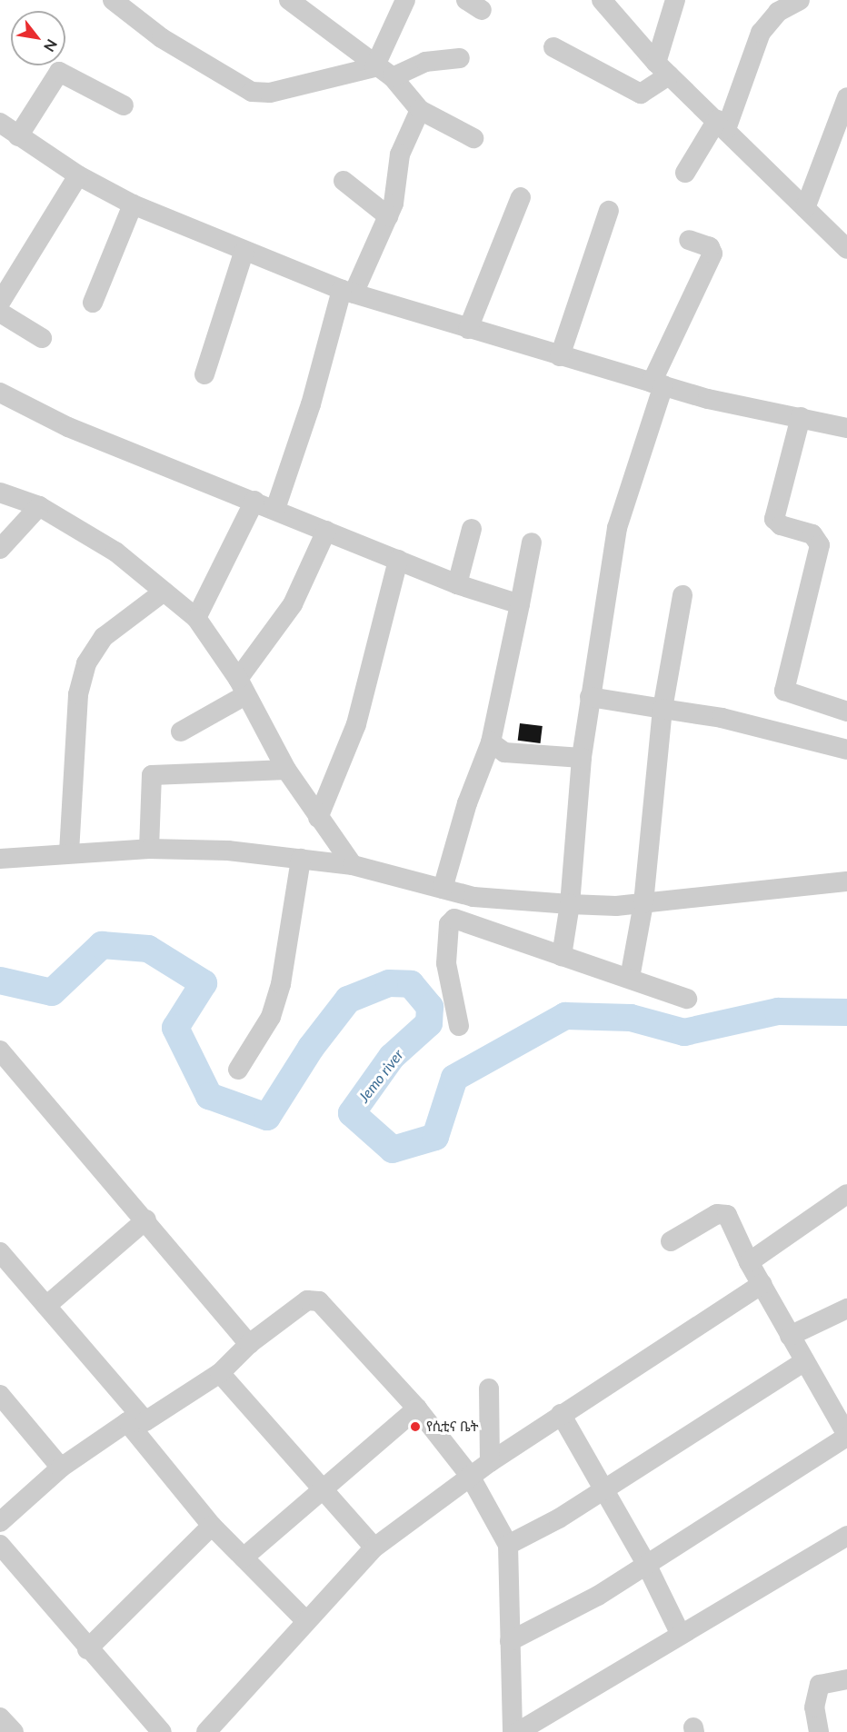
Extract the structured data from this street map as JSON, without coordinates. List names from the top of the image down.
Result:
{
  "water": ["Jemo river"],
  "places": ["የሲቲና ቤት"],
  "north": "bottom right"
}
